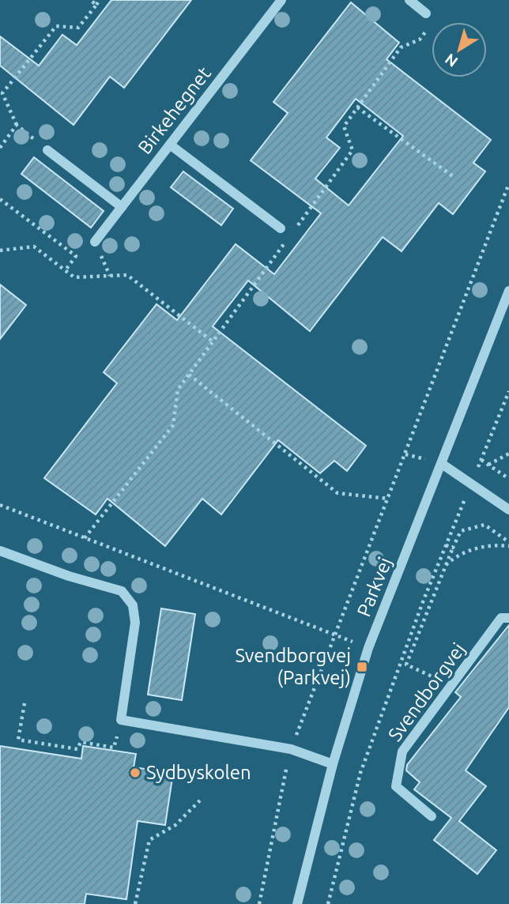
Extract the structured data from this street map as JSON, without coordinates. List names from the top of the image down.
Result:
{
  "streets": {
    "street": ["Birkehegnet", "Parkvej", "Svendborgvej"]
  },
  "places": {
    "transit": ["Svendborgvej (Parkvej)"],
    "other": ["Sydbyskolen"]
  },
  "north": "bottom left"
}
